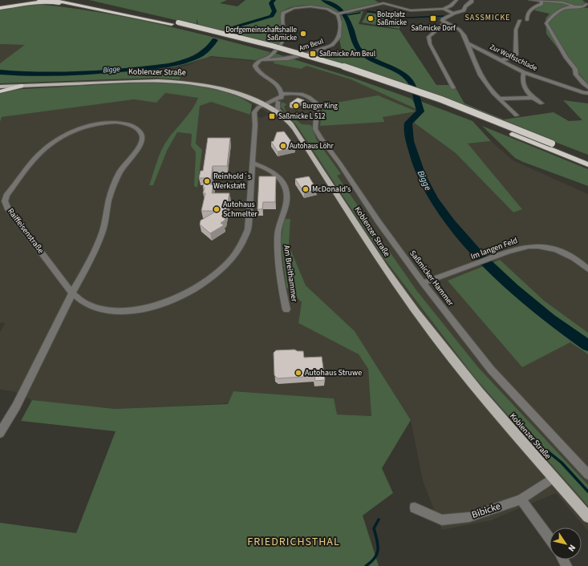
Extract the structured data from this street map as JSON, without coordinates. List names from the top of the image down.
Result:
{
  "streets": {
    "main road": ["Koblenzer Straße"],
    "street": [
      "Am Beul",
      "Zur Wolfsschlade",
      "Raiffeisenstraße",
      "Im langen Feld",
      "Am Breithammer",
      "Saßmicker Hammer",
      "Bibicke"
    ]
  },
  "crossings": [
    ["Koblenzer Straße", "Raiffeisenstraße"],
    ["Koblenzer Straße", "Saßmicker Hammer"],
    ["Koblenzer Straße", "Bibicke"],
    ["Raiffeisenstraße", "Am Breithammer"],
    ["Im langen Feld", "Saßmicker Hammer"]
  ],
  "districts": ["SASSMICKE", "FRIEDRICHSTHAL"],
  "water": ["Bigge"],
  "places": {
    "other": [
      "Bolzplatz Saßmicke",
      "Dorfgemeinschaftshalle Saßmicke",
      "Burger King",
      "Autohaus Löhr",
      "Reinhold´s Werkstatt",
      "McDonald's",
      "Autohaus Schmelter",
      "Autohaus Struwe"
    ],
    "transit": ["Saßmicke Dorf", "Saßmicke Am Beul", "Saßmicke L 512"]
  },
  "north": "bottom right"
}
